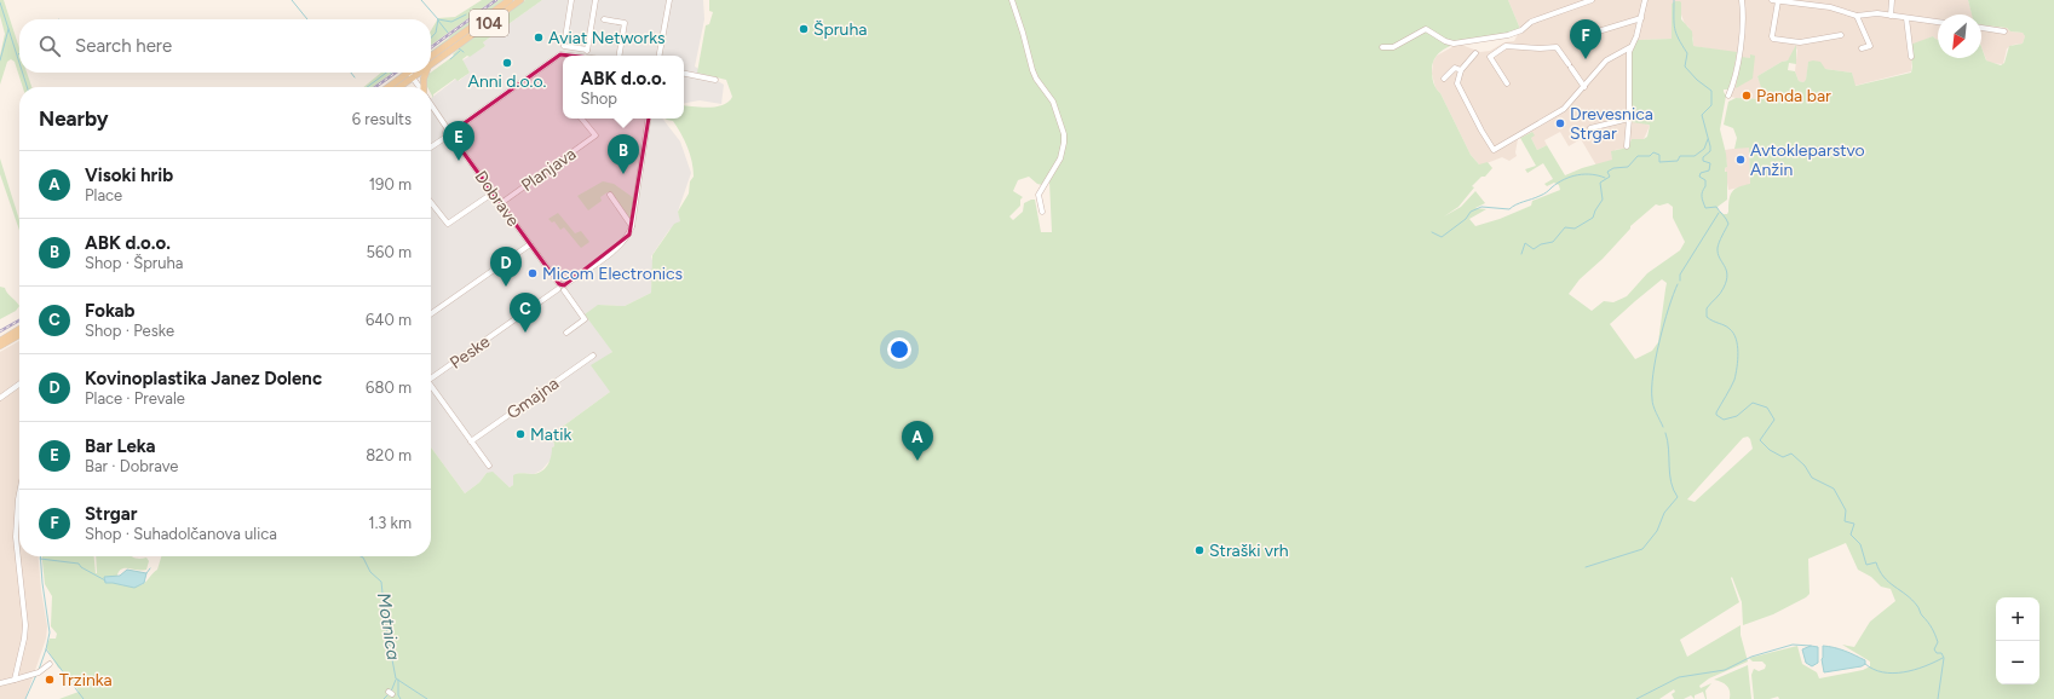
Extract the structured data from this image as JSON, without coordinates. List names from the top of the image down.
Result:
{
  "streets": {
    "main road": ["104"],
    "street": [
      "Planjava",
      "Dobrave",
      "Peske",
      "Gmajna"
    ]
  },
  "crossings": [
    ["Planjava", "Dobrave"],
    ["Dobrave", "Peske"]
  ],
  "water": ["Motnica"],
  "places": [
    "Špruha",
    "Aviat Networks",
    "Anni d.o.o.",
    "Panda bar",
    "Drevesnica Strgar",
    "Avtokleparstvo Anžin",
    "Micom Electronics",
    "Matik",
    "Straški vrh",
    "Trzinka"
  ],
  "north": "bottom left",
  "page": {
    "pins": [
      "F",
      "E",
      "B",
      "D",
      "C",
      "A"
    ],
    "search": "Search here",
    "popup": ["ABK d.o.o.", "Shop"],
    "heading": ["Nearby", "6 results"],
    "list": [
      {
        "mark": "A",
        "name": "Visoki hrib",
        "note": "Place",
        "value": "190 m"
      },
      {
        "mark": "B",
        "name": "ABK d.o.o.",
        "note": "Shop · Špruha",
        "value": "560 m"
      },
      {
        "mark": "C",
        "name": "Fokab",
        "note": "Shop · Peske",
        "value": "640 m"
      },
      {
        "mark": "D",
        "name": "Kovinoplastika Janez Dolenc",
        "note": "Place · Prevale",
        "value": "680 m"
      },
      {
        "mark": "E",
        "name": "Bar Leka",
        "note": "Bar · Dobrave",
        "value": "820 m"
      },
      {
        "mark": "F",
        "name": "Strgar",
        "note": "Shop · Suhadolčanova ulica",
        "value": "1.3 km"
      }
    ],
    "map_buttons": ["+", "−"]
  }
}
